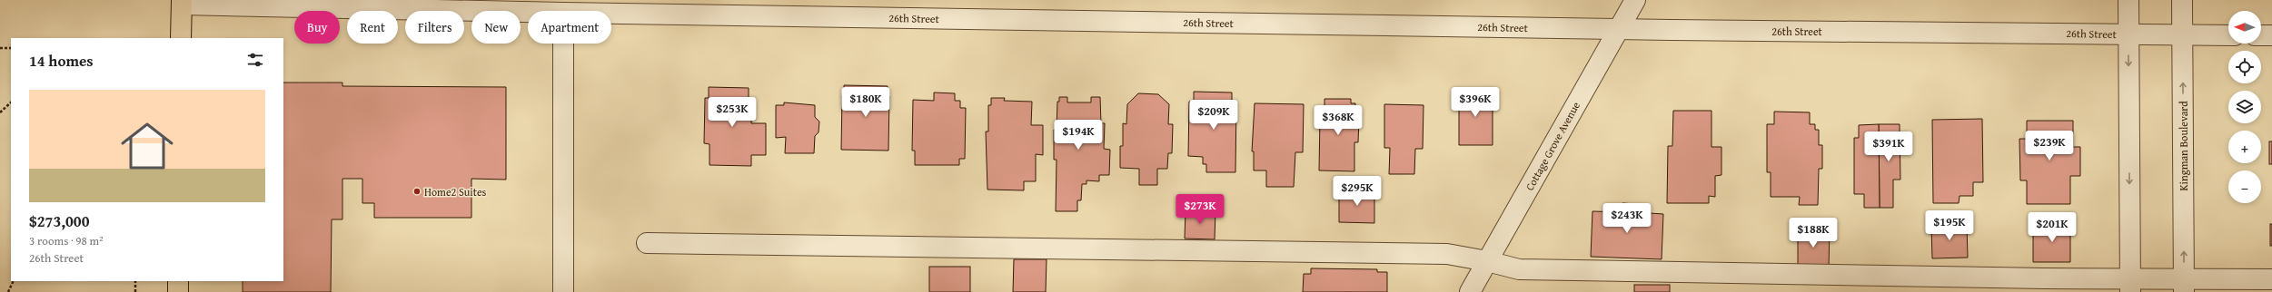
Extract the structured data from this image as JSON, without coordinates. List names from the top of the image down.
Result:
{
  "streets": {
    "street": ["26th Street", "Cottage Grove Avenue", "Kingman Boulevard"]
  },
  "crossings": [
    ["26th Street", "Cottage Grove Avenue"],
    ["26th Street", "Kingman Boulevard"]
  ],
  "places": ["Home2 Suites"],
  "north": "left",
  "page": {
    "map_buttons": ["+", "−"],
    "chip": [
      "Buy",
      "Rent",
      "Filters",
      "New",
      "Apartment"
    ],
    "heading": "14 homes",
    "list": [
      {
        "name": "$273,000",
        "note": "3 rooms · 98 m² · 26th Street"
      }
    ],
    "price": [
      "$180K",
      "$396K",
      "$253K",
      "$209K",
      "$368K",
      "$194K",
      "$239K",
      "$391K",
      "$295K",
      "$273K",
      "$243K",
      "$195K",
      "$201K",
      "$188K"
    ]
  }
}
